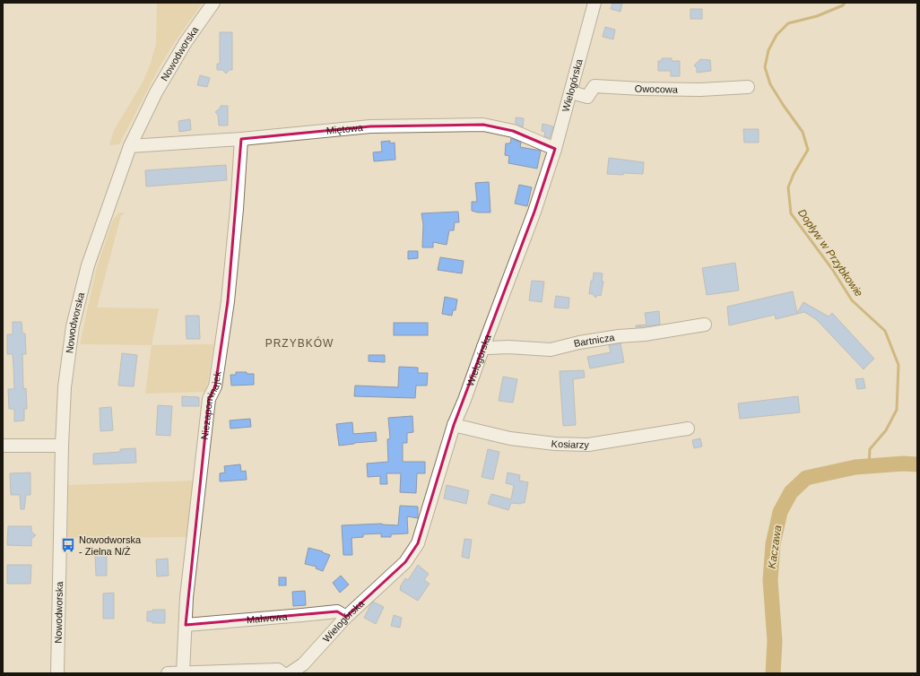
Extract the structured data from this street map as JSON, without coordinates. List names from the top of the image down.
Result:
{
  "streets": {
    "street": [
      "Nowodworska",
      "Wielogórska",
      "Owocowa",
      "Miętowa",
      "Bartnicza",
      "Niezapominajek",
      "Kosiarzy",
      "Malwowa"
    ]
  },
  "crossings": [
    ["Nowodworska", "Miętowa"],
    ["Wielogórska", "Owocowa"],
    ["Wielogórska", "Miętowa"],
    ["Wielogórska", "Bartnicza"],
    ["Wielogórska", "Kosiarzy"],
    ["Wielogórska", "Malwowa"],
    ["Miętowa", "Niezapominajek"],
    ["Niezapominajek", "Malwowa"]
  ],
  "districts": ["PRZYBKÓW"],
  "water": ["Dopływ w Przybkowie", "Kaczawa"],
  "places": {
    "bus stop": ["Nowodworska - Zielna N/Ż"]
  }
}
